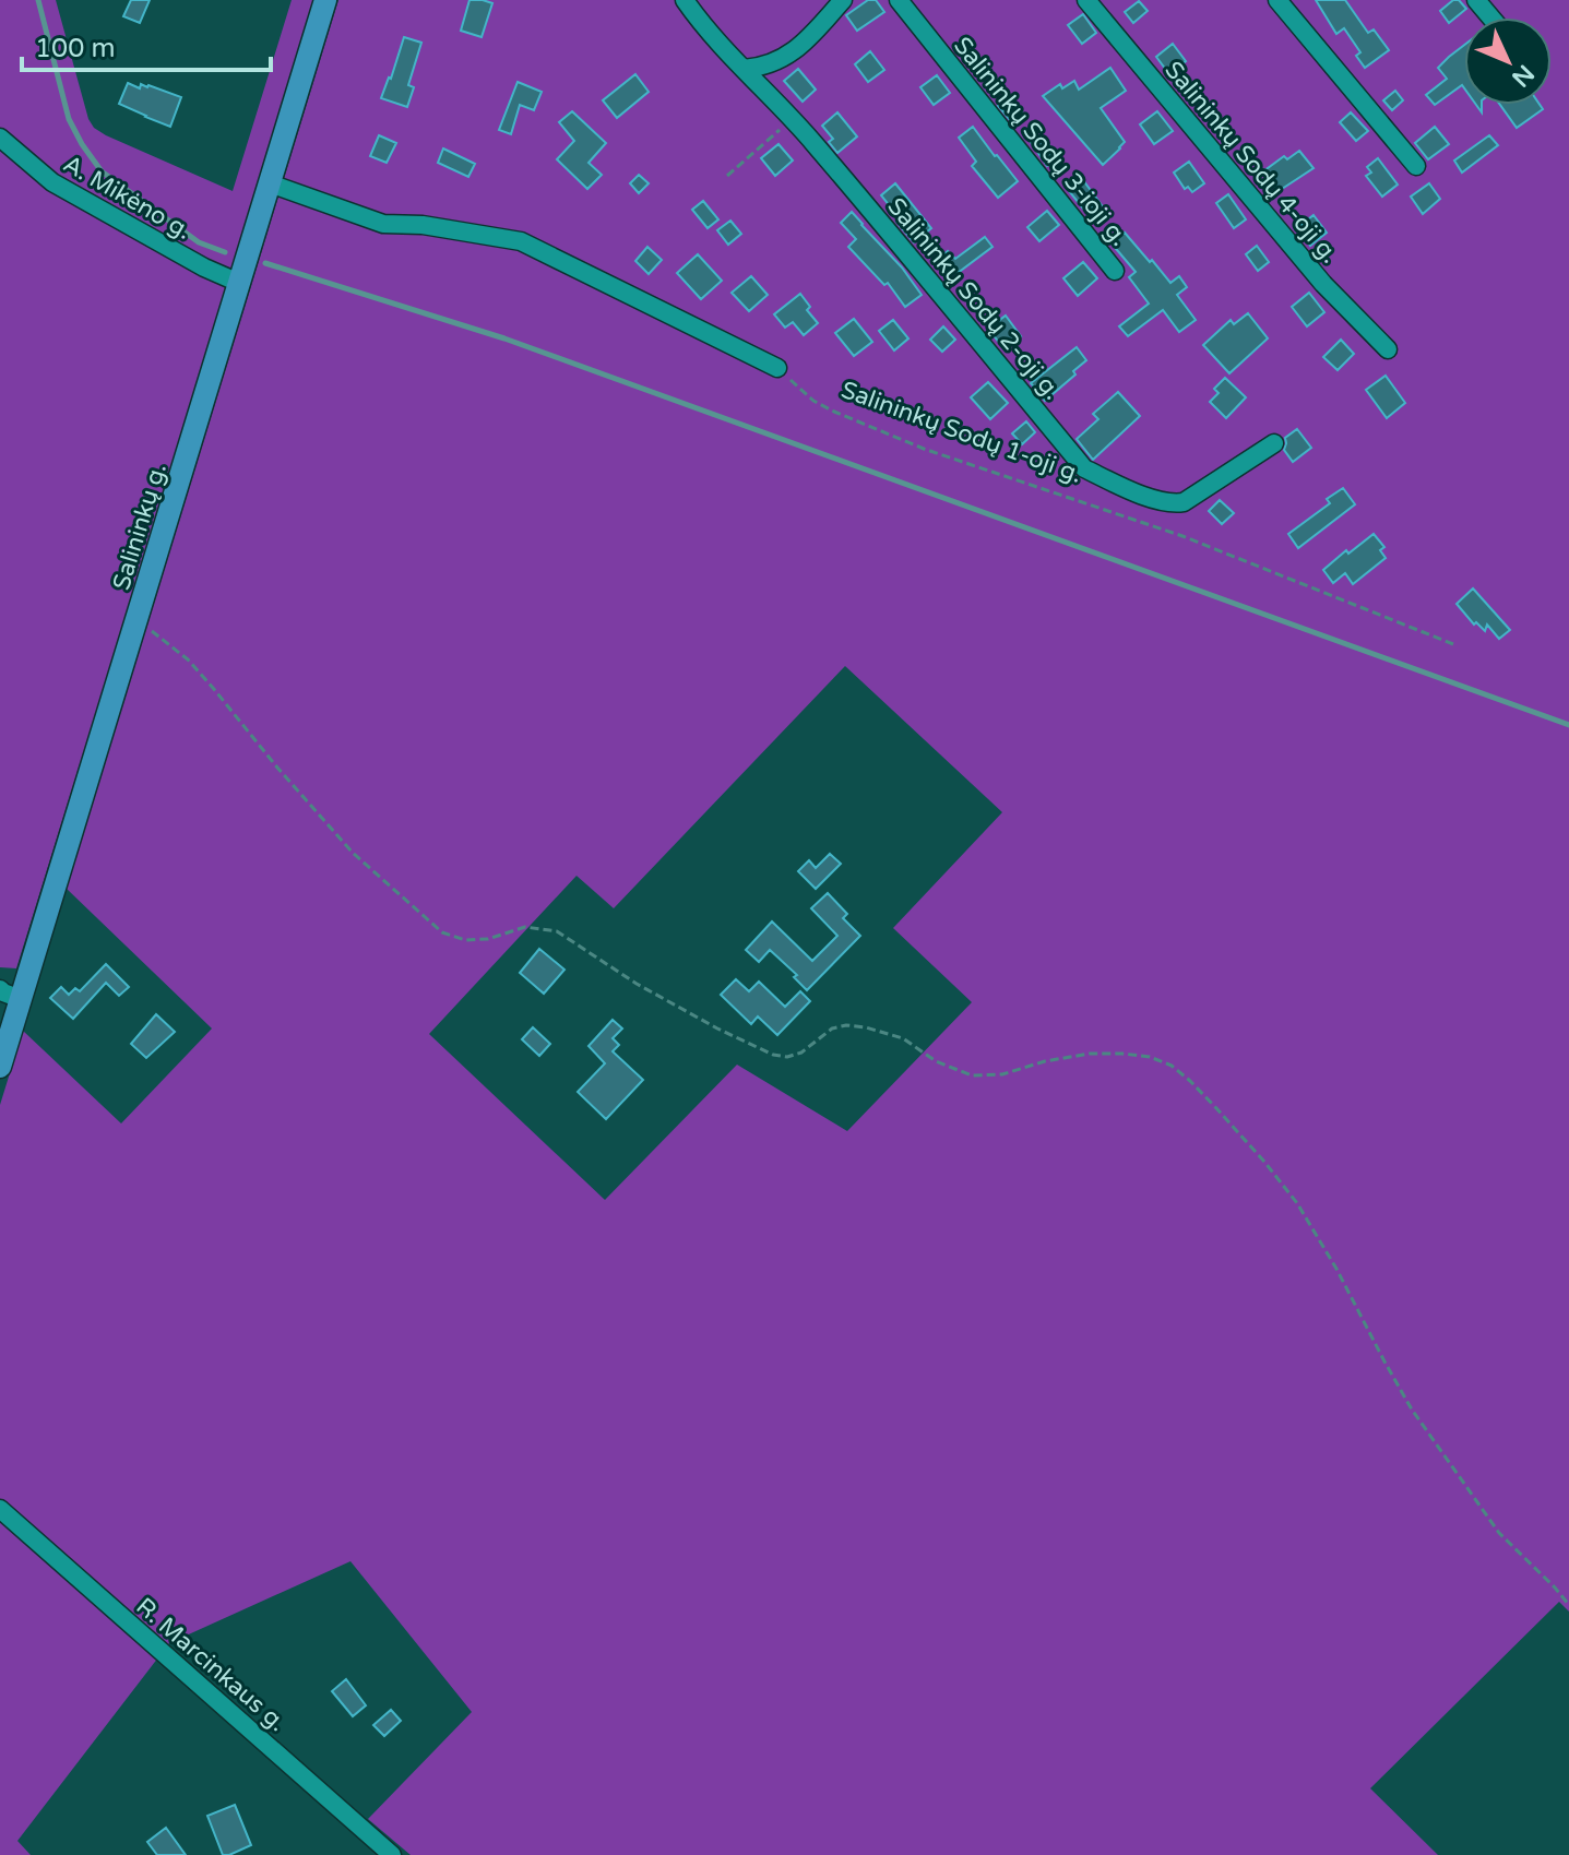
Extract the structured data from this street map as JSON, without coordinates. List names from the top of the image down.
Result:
{
  "streets": {
    "main road": ["Salininkų g."],
    "street": [
      "Salininkų Sodų 3-ioji g.",
      "Salininkų Sodų 4-oji g.",
      "A. Mikėno g.",
      "Salininkų Sodų 2-oji g.",
      "R. Marcinkaus g."
    ],
    "path": ["Salininkų Sodų 1-oji g."]
  },
  "crossings": [
    ["A. Mikėno g.", "Salininkų g."]
  ],
  "scale_bar": "100 m",
  "north": "bottom right"
}
